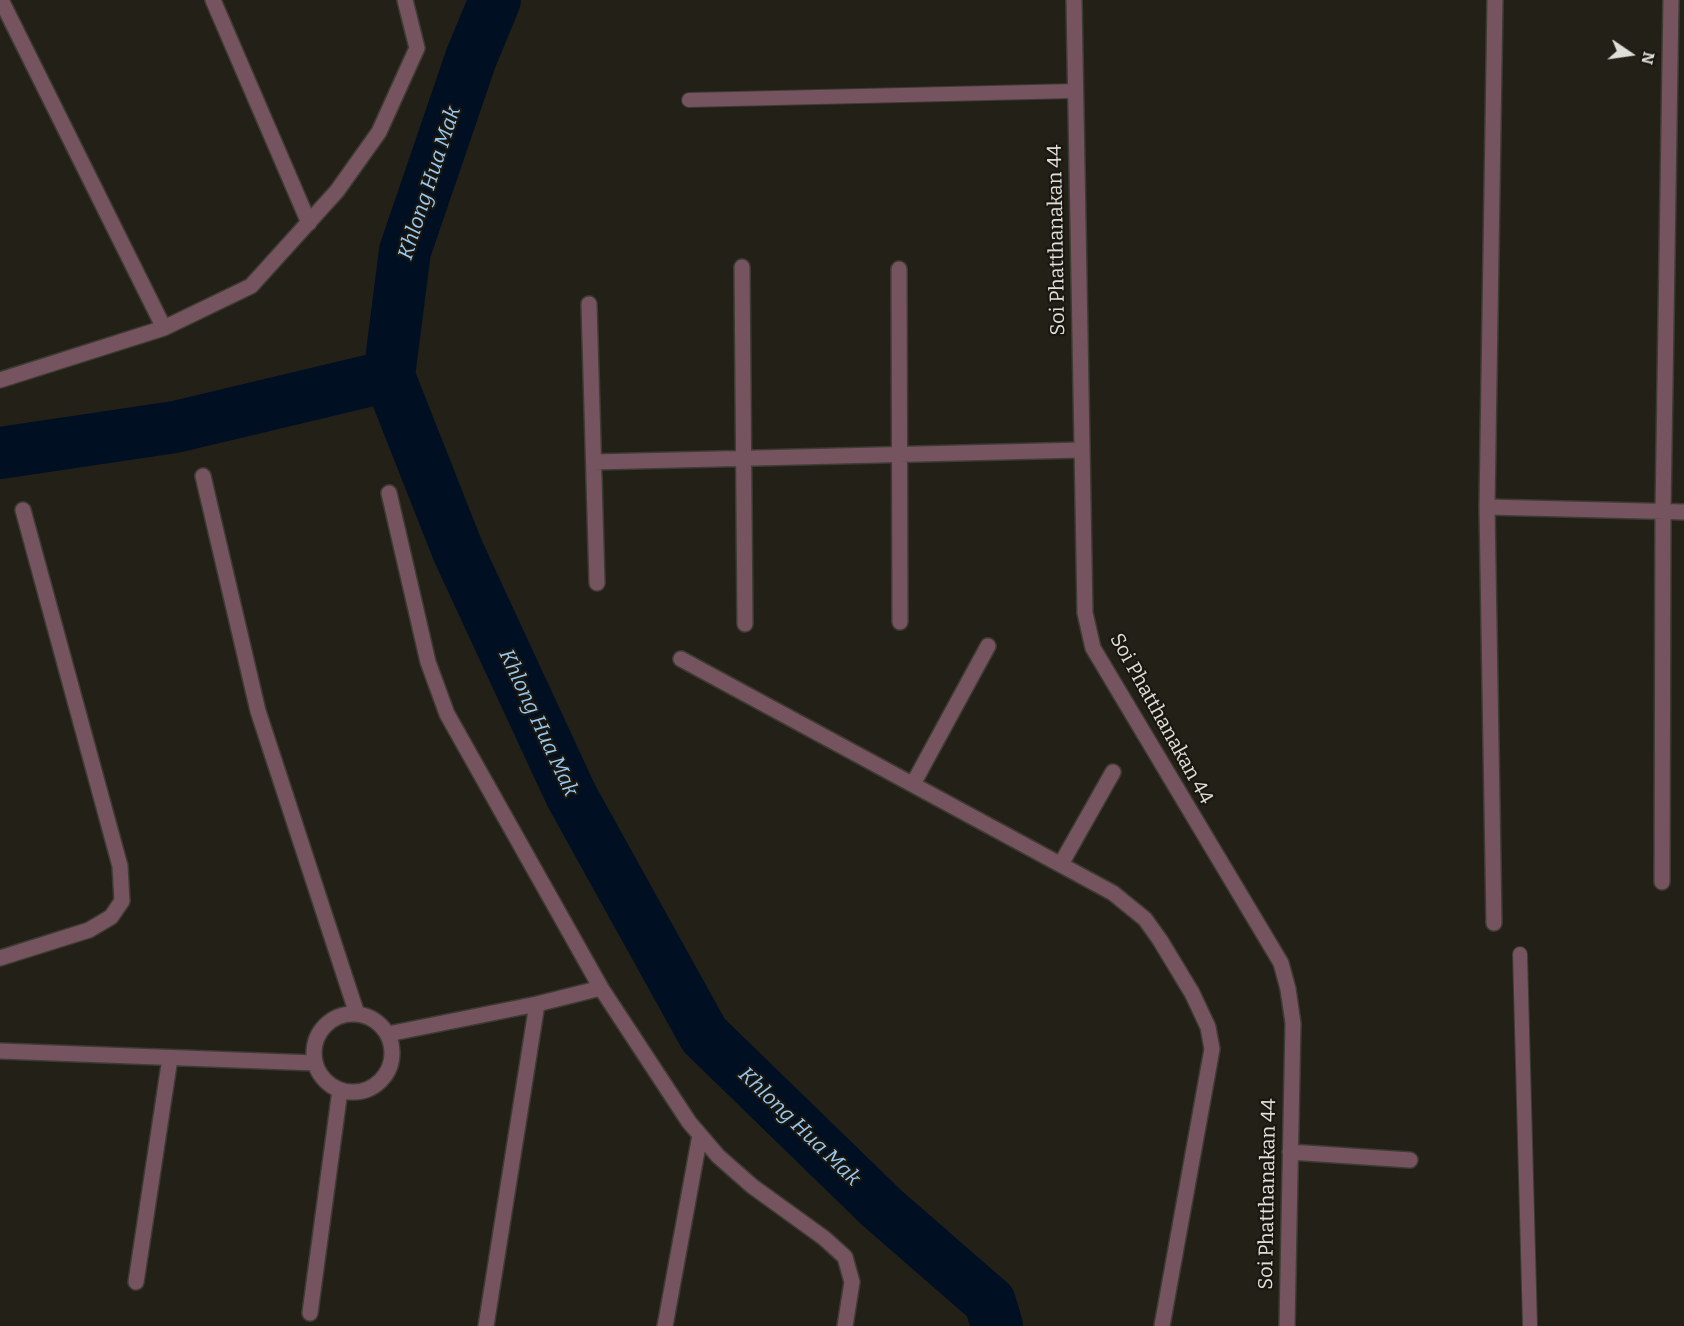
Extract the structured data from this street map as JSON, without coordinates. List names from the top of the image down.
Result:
{
  "streets": {
    "street": ["Soi Phatthanakan 44"]
  },
  "water": ["Khlong Hua Mak"],
  "north": "right"
}
